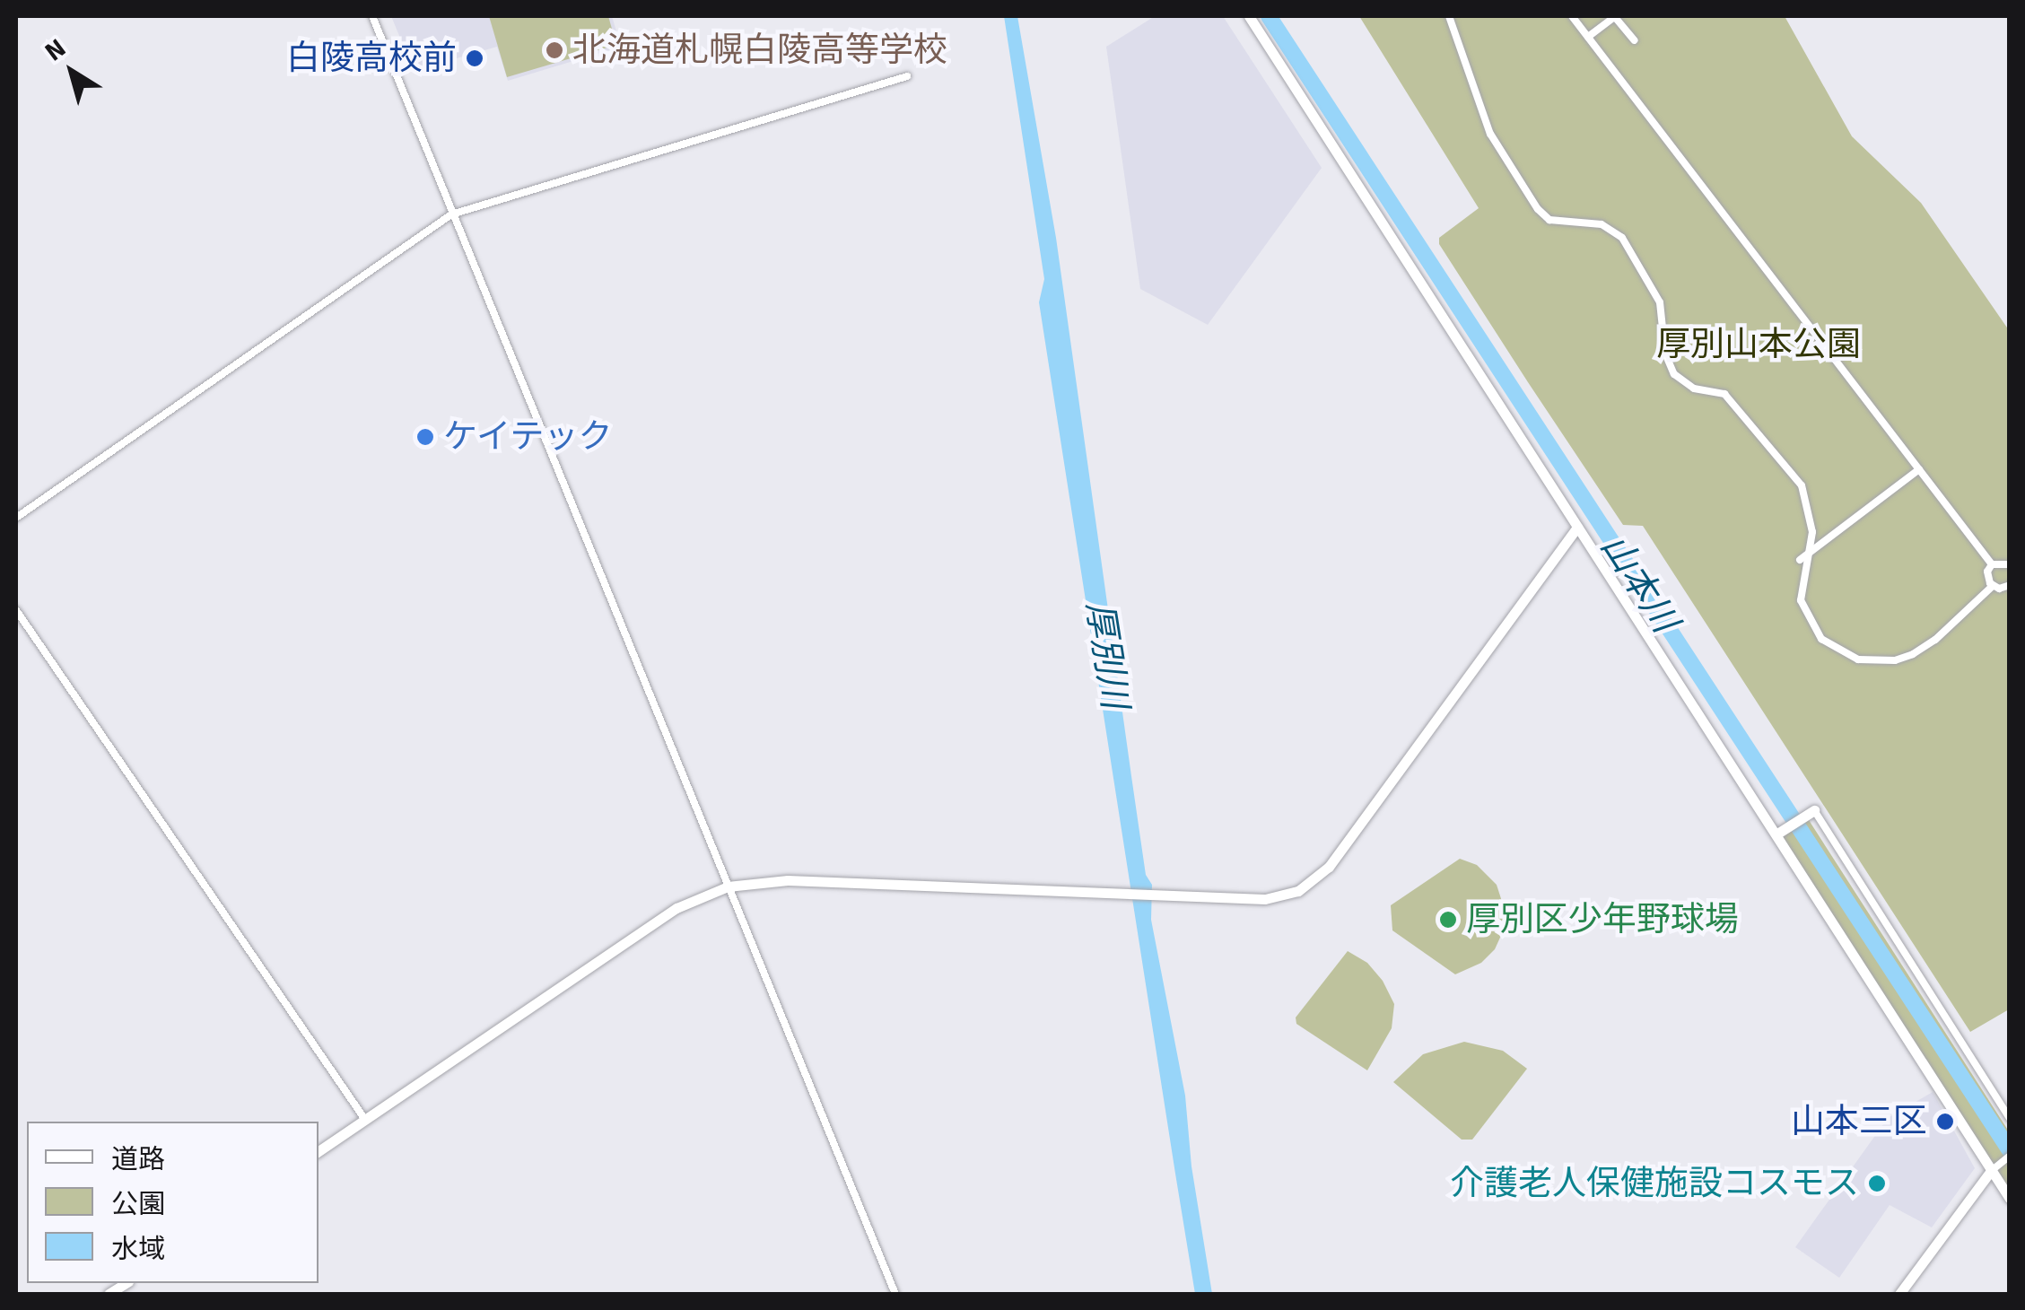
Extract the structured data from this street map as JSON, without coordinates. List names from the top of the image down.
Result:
{
  "water": ["山本川", "厚別川"],
  "parks": ["厚別山本公園"],
  "places": [
    "北海道札幌白陵高等学校",
    "白陵高校前",
    "ケイテック",
    "厚別区少年野球場",
    "山本三区",
    "介護老人保健施設コスモス"
  ],
  "legend": ["道路", "公園", "水域"],
  "north": "top left"
}
